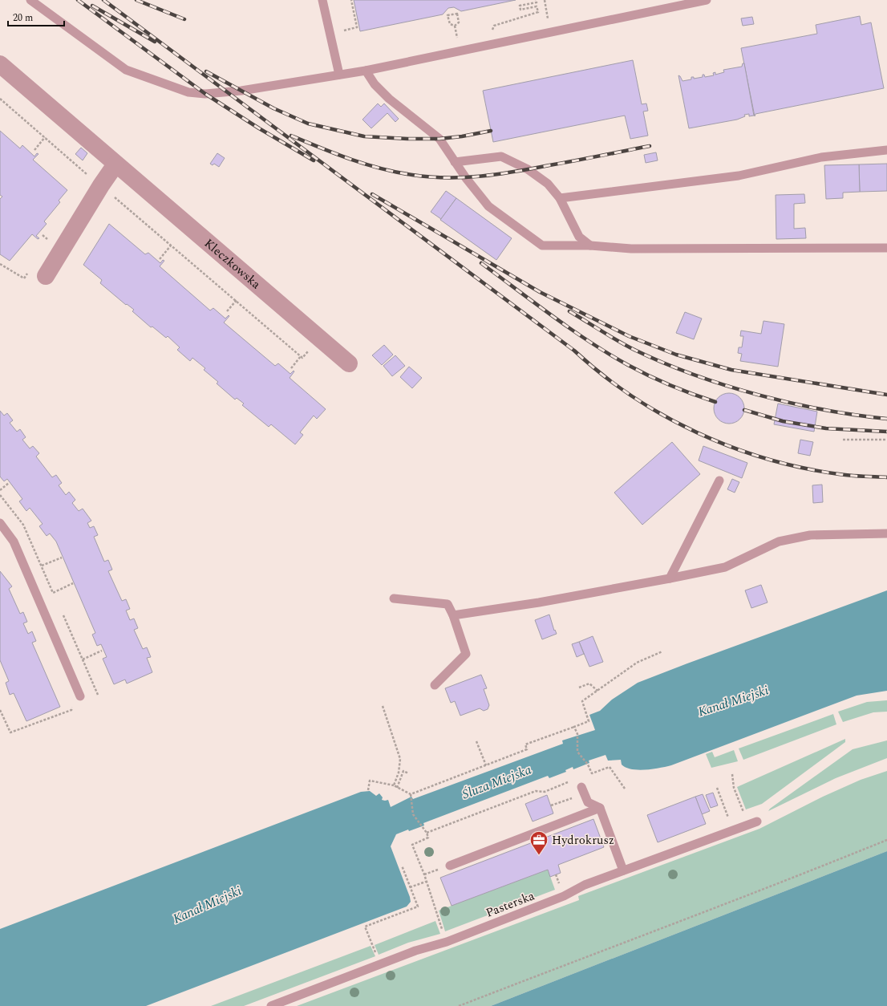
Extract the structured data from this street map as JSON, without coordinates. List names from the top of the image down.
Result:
{
  "streets": {
    "street": ["Kleczkowska"],
    "lane": ["Pasterska"]
  },
  "water": ["Kanał Miejski", "Śluza Miejska"],
  "places": {
    "office": ["Hydrokrusz"]
  },
  "scale_bar": "20 m"
}
